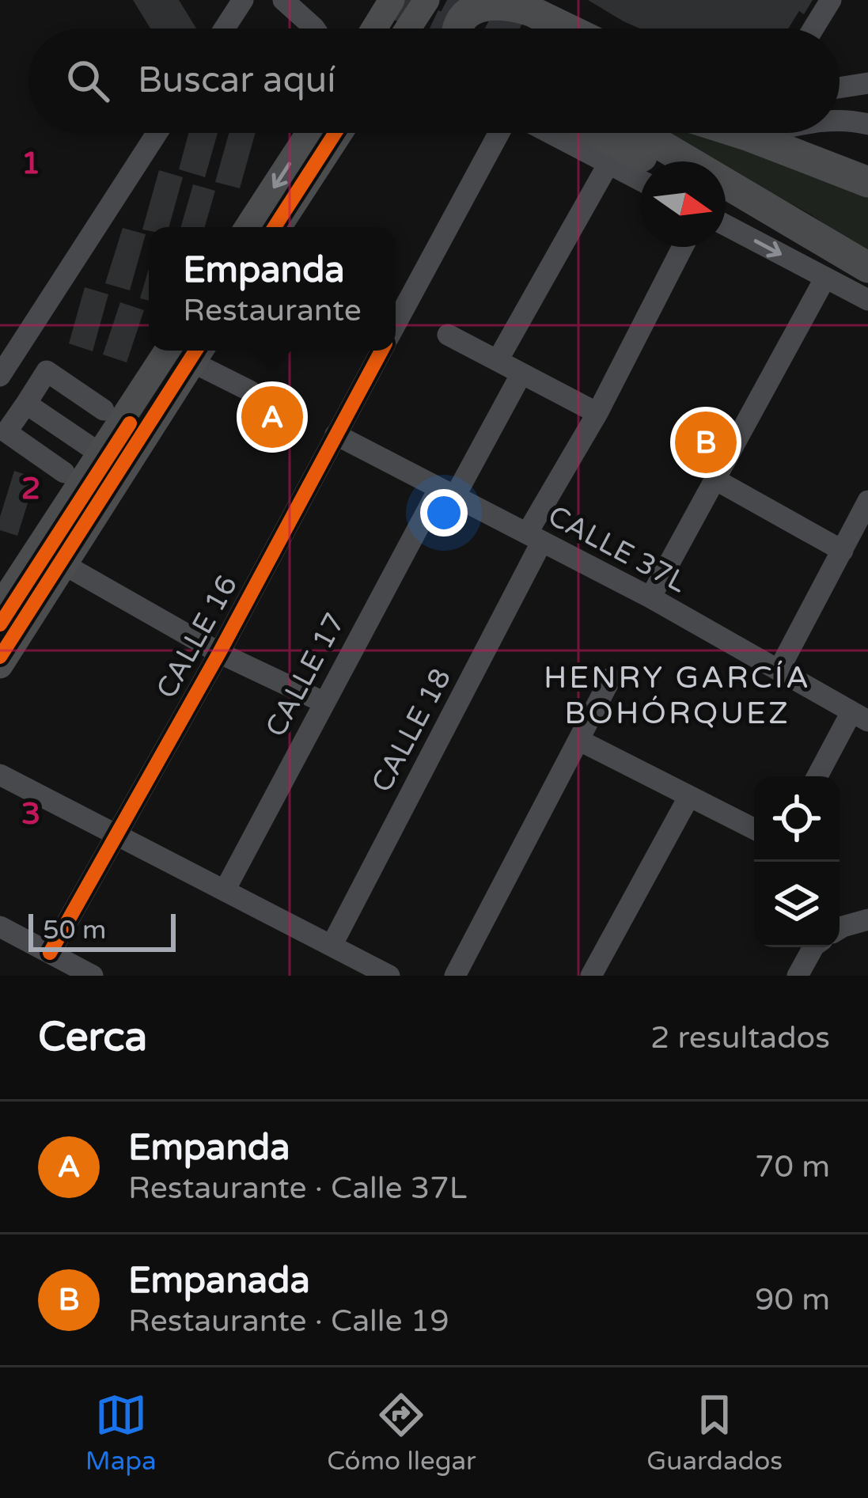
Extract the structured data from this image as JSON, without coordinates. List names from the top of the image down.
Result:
{
  "streets": {
    "street": [
      "CALLE 37L",
      "CALLE 16",
      "CALLE 17",
      "CALLE 18"
    ]
  },
  "crossings": [
    ["CALLE 37L", "CALLE 16"],
    ["CALLE 37L", "CALLE 17"],
    ["CALLE 37L", "CALLE 18"]
  ],
  "districts": ["HENRY GARCÍA BOHÓRQUEZ"],
  "scale_bar": "50 m",
  "north": "right",
  "page": {
    "search": "Buscar aquí",
    "popup": ["Empanda", "Restaurante"],
    "pins": ["A", "B"],
    "scale": "50 m",
    "heading": ["Cerca", "2 resultados"],
    "list": [
      {
        "mark": "A",
        "name": "Empanda",
        "note": "Restaurante · Calle 37L",
        "value": "70 m"
      },
      {
        "mark": "B",
        "name": "Empanada",
        "note": "Restaurante · Calle 19",
        "value": "90 m"
      }
    ],
    "nav": ["Mapa", "Cómo llegar", "Guardados"]
  },
  "grid": {
    "rows": ["1", "2", "3"]
  }
}
